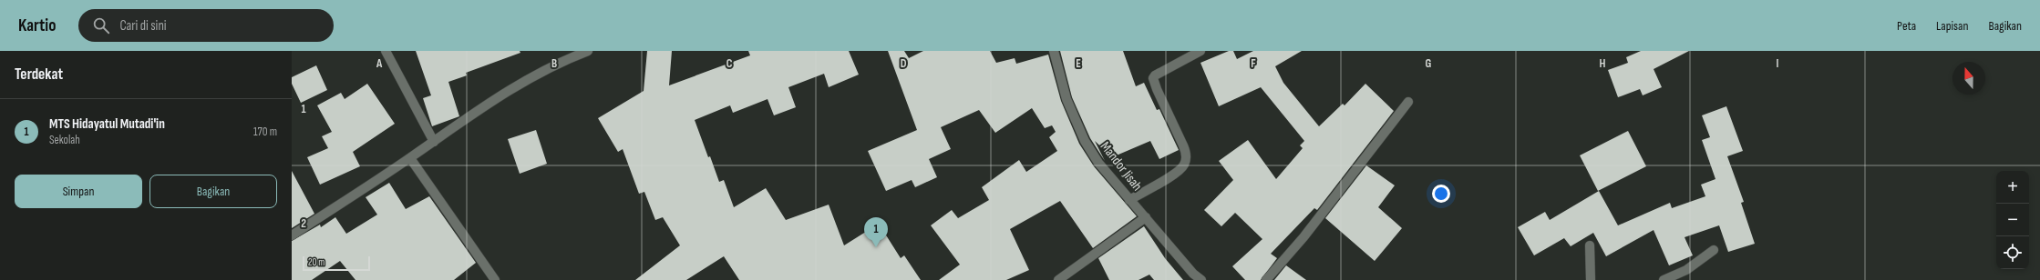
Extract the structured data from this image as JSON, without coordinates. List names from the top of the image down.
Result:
{
  "streets": {
    "street": ["Mandor Jisah"]
  },
  "scale_bar": "20 m",
  "north": "top",
  "page": {
    "header": "Kartio",
    "search": "Cari di sini",
    "nav": ["Peta", "Lapisan", "Bagikan"],
    "heading": "Terdekat",
    "list": [
      {
        "mark": "1",
        "name": "MTS Hidayatul Mutadi'in",
        "note": "Sekolah",
        "value": "170 m"
      }
    ],
    "buttons": ["Simpan", "Bagikan"],
    "map_buttons": ["+", "−"],
    "pins": "1",
    "scale": "20 m"
  },
  "grid": {
    "columns": [
      "A",
      "B",
      "C",
      "D",
      "E",
      "F",
      "G",
      "H",
      "I"
    ],
    "rows": ["1", "2"]
  }
}
